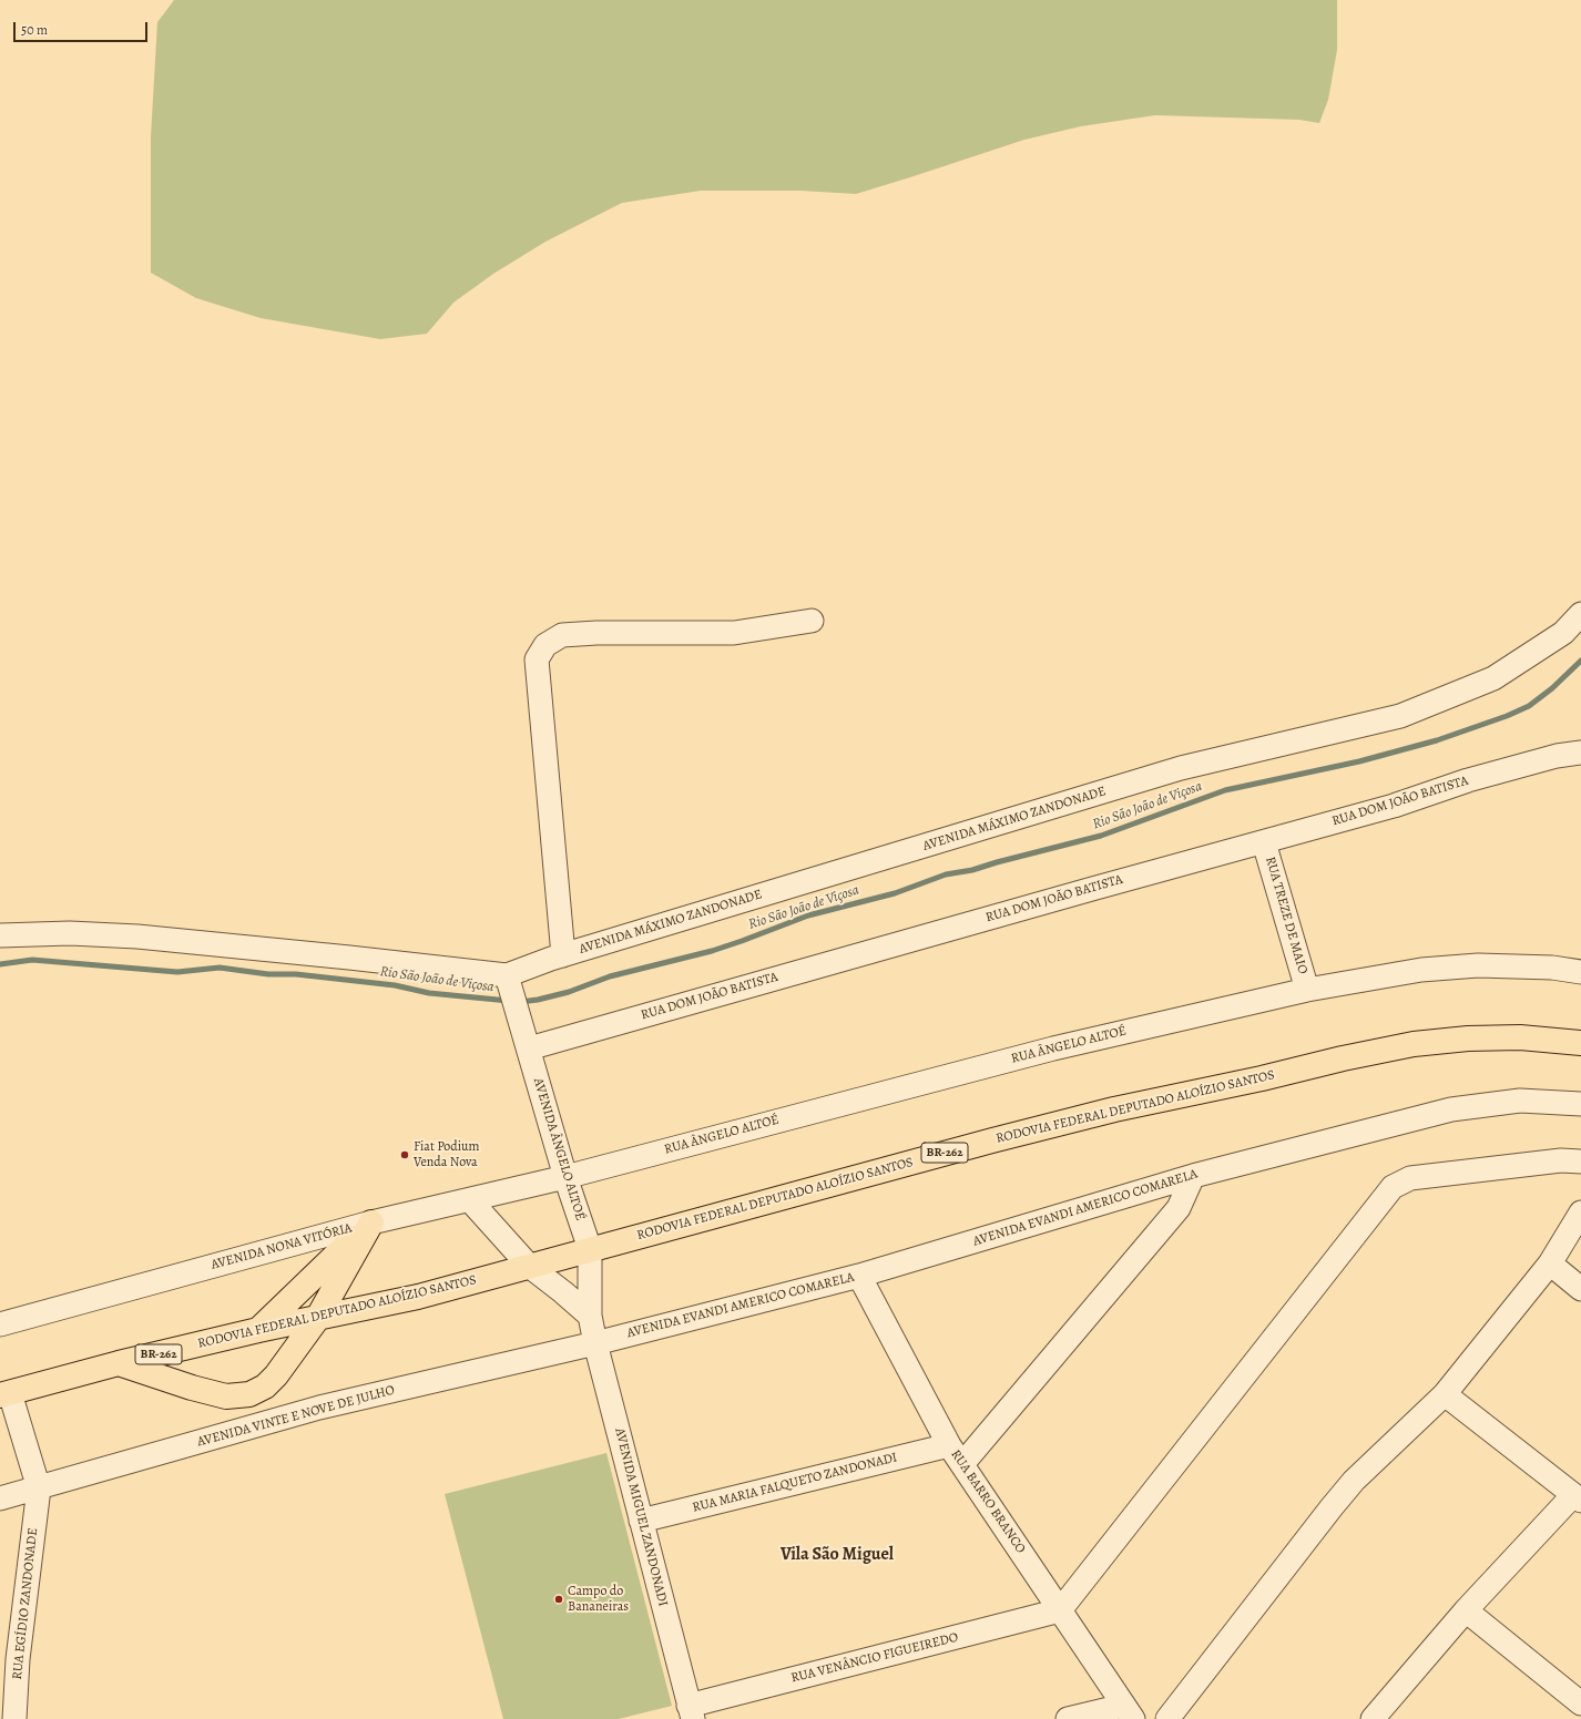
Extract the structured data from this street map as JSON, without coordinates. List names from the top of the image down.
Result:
{
  "streets": {
    "highway": ["RODOVIA FEDERAL DEPUTADO ALOÍZIO SANTOS", "BR-262"],
    "street": [
      "RUA DOM JOÃO BATISTA",
      "AVENIDA MÁXIMO ZANDONADE",
      "RUA TREZE DE MAIO",
      "RUA ÂNGELO ALTOÉ",
      "AVENIDA ÂNGELO ALTOÉ",
      "AVENIDA EVANDI AMERICO COMARELA",
      "AVENIDA NONA VITÓRIA",
      "AVENIDA VINTE E NOVE DE JULHO",
      "RUA MARIA FALQUETO ZANDONADI",
      "RUA BARRO BRANCO",
      "AVENIDA MIGUEL ZANDONADI",
      "RUA EGÍDIO ZANDONADE",
      "RUA VENÂNCIO FIGUEIREDO"
    ]
  },
  "crossings": [
    ["RUA DOM JOÃO BATISTA", "RUA TREZE DE MAIO"],
    ["RUA DOM JOÃO BATISTA", "AVENIDA ÂNGELO ALTOÉ"],
    ["RUA TREZE DE MAIO", "RUA ÂNGELO ALTOÉ"],
    ["RUA ÂNGELO ALTOÉ", "AVENIDA ÂNGELO ALTOÉ"],
    ["RUA ÂNGELO ALTOÉ", "AVENIDA NONA VITÓRIA"],
    ["RODOVIA FEDERAL DEPUTADO ALOÍZIO SANTOS", "AVENIDA ÂNGELO ALTOÉ"],
    ["RODOVIA FEDERAL DEPUTADO ALOÍZIO SANTOS", "AVENIDA MIGUEL ZANDONADI"],
    ["AVENIDA ÂNGELO ALTOÉ", "AVENIDA NONA VITÓRIA"],
    ["AVENIDA ÂNGELO ALTOÉ", "AVENIDA MIGUEL ZANDONADI"],
    ["AVENIDA EVANDI AMERICO COMARELA", "AVENIDA VINTE E NOVE DE JULHO"],
    ["AVENIDA EVANDI AMERICO COMARELA", "RUA BARRO BRANCO"],
    ["AVENIDA EVANDI AMERICO COMARELA", "AVENIDA MIGUEL ZANDONADI"],
    ["AVENIDA VINTE E NOVE DE JULHO", "AVENIDA MIGUEL ZANDONADI"],
    ["AVENIDA VINTE E NOVE DE JULHO", "RUA EGÍDIO ZANDONADE"],
    ["RUA MARIA FALQUETO ZANDONADI", "RUA BARRO BRANCO"],
    ["RUA MARIA FALQUETO ZANDONADI", "AVENIDA MIGUEL ZANDONADI"],
    ["RUA BARRO BRANCO", "RUA VENÂNCIO FIGUEIREDO"],
    ["AVENIDA MIGUEL ZANDONADI", "RUA VENÂNCIO FIGUEIREDO"]
  ],
  "districts": ["Vila São Miguel"],
  "water": ["Rio São João de Viçosa"],
  "places": ["Fiat Podium Venda Nova", "Campo do Bananeiras"],
  "scale_bar": "50 m"
}
